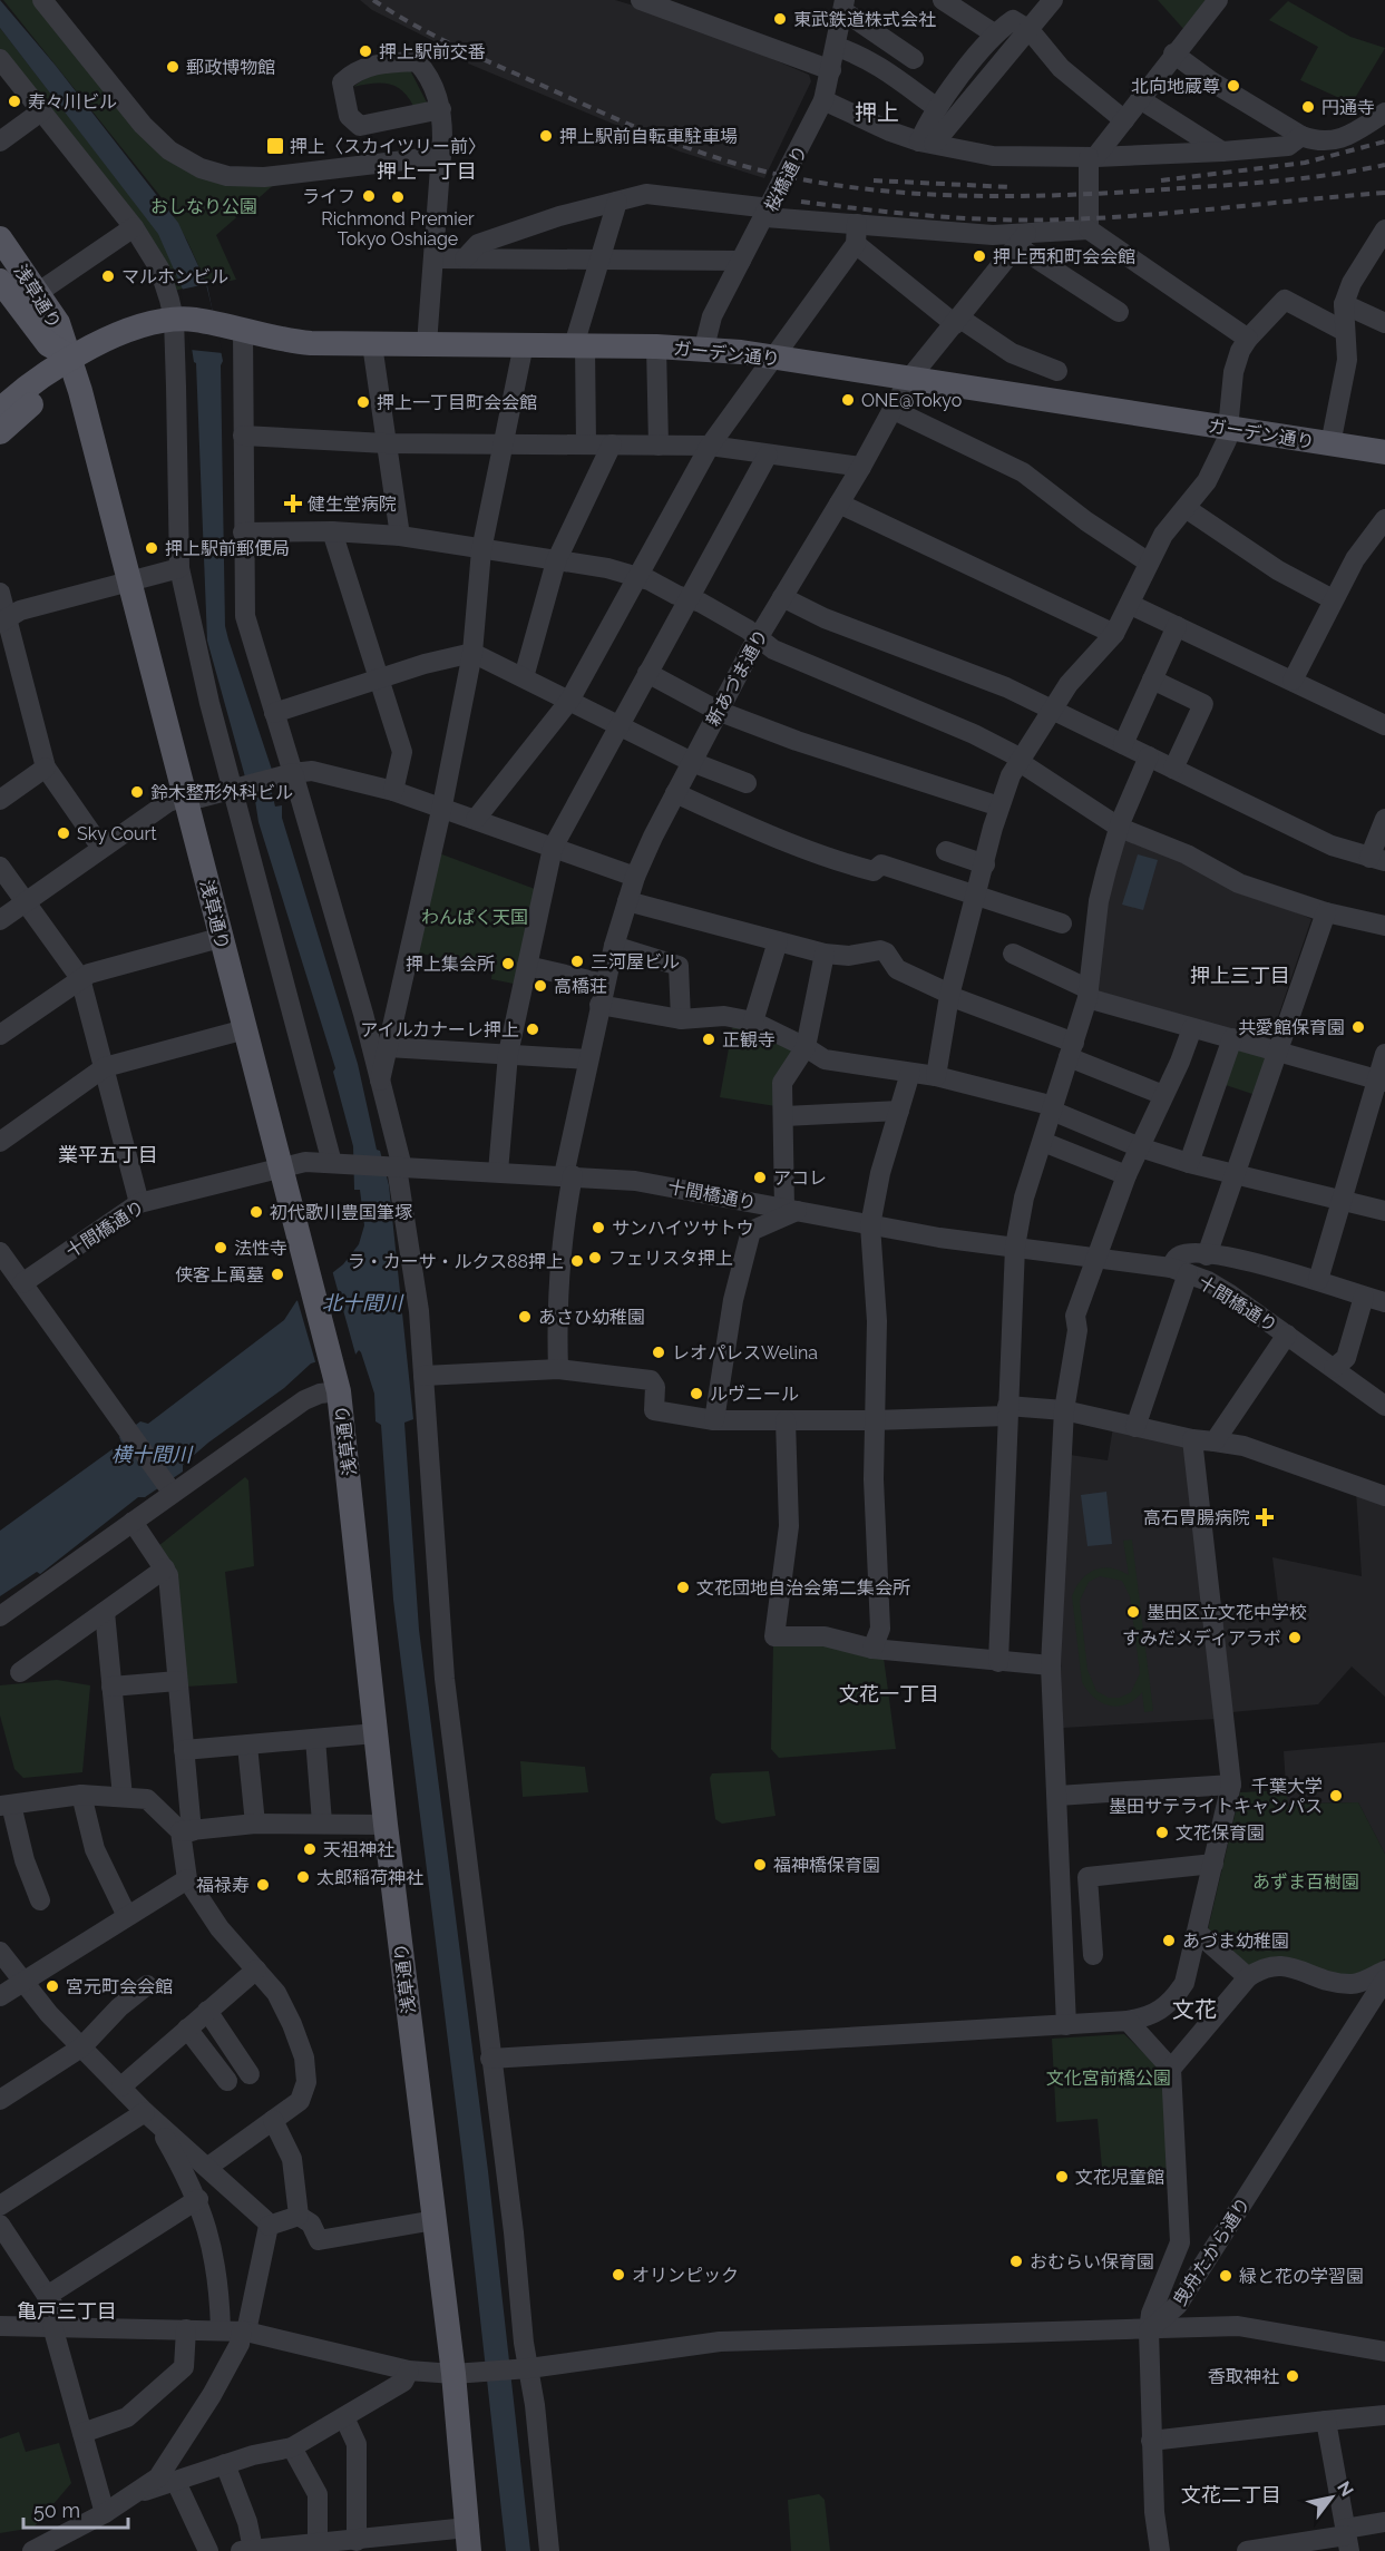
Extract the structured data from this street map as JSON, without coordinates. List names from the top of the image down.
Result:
{
  "streets": {
    "main road": ["浅草通り", "ガーデン通り"],
    "street": [
      "桜橋通り",
      "新あづま通り",
      "十間橋通り",
      "曳舟たから通り"
    ]
  },
  "crossings": [
    ["桜橋通り", "ガーデン通り"],
    ["浅草通り", "ガーデン通り"],
    ["浅草通り", "十間橋通り"],
    ["ガーデン通り", "新あづま通り"],
    ["新あづま通り", "十間橋通り"]
  ],
  "districts": [
    "押上",
    "押上一丁目",
    "押上三丁目",
    "業平五丁目",
    "文花一丁目",
    "文花",
    "亀戸三丁目",
    "文花二丁目"
  ],
  "water": ["北十間川", "横十間川"],
  "parks": [
    "おしなり公園",
    "わんぱく天国",
    "あずま百樹園",
    "文化宮前橋公園"
  ],
  "places": {
    "other": [
      "東武鉄道株式会社",
      "押上駅前交番",
      "郵政博物館",
      "北向地蔵尊",
      "寿々川ビル",
      "円通寺",
      "押上駅前自転車駐車場",
      "ライフ",
      "Richmond Premier Tokyo Oshiage",
      "押上西和町会会館",
      "マルホンビル",
      "ONE@Tokyo",
      "押上一丁目町会会館",
      "押上駅前郵便局",
      "鈴木整形外科ビル",
      "Sky Court",
      "三河屋ビル",
      "押上集会所",
      "高橋荘",
      "共愛館保育園",
      "アイルカナーレ押上",
      "正観寺",
      "アコレ",
      "初代歌川豊国筆塚",
      "サンハイツサトウ",
      "法性寺",
      "フェリスタ押上",
      "ラ・カーサ・ルクス88押上",
      "侠客上萬墓",
      "あさひ幼稚園",
      "レオパレスWelina",
      "ルヴニール",
      "文花団地自治会第二集会所",
      "墨田区立文花中学校",
      "すみだメディアラボ",
      "千葉大学 墨田サテライトキャンパス",
      "文花保育園",
      "天祖神社",
      "福神橋保育園",
      "太郎稲荷神社",
      "福禄寿",
      "あづま幼稚園",
      "宮元町会会館",
      "文花児童館",
      "おむらい保育園",
      "オリンピック",
      "緑と花の学習園",
      "香取神社"
    ],
    "transit": ["押上〈スカイツリー前〉"],
    "health": ["健生堂病院", "高石胃腸病院"]
  },
  "scale_bar": "50 m",
  "north": "top right"
}
